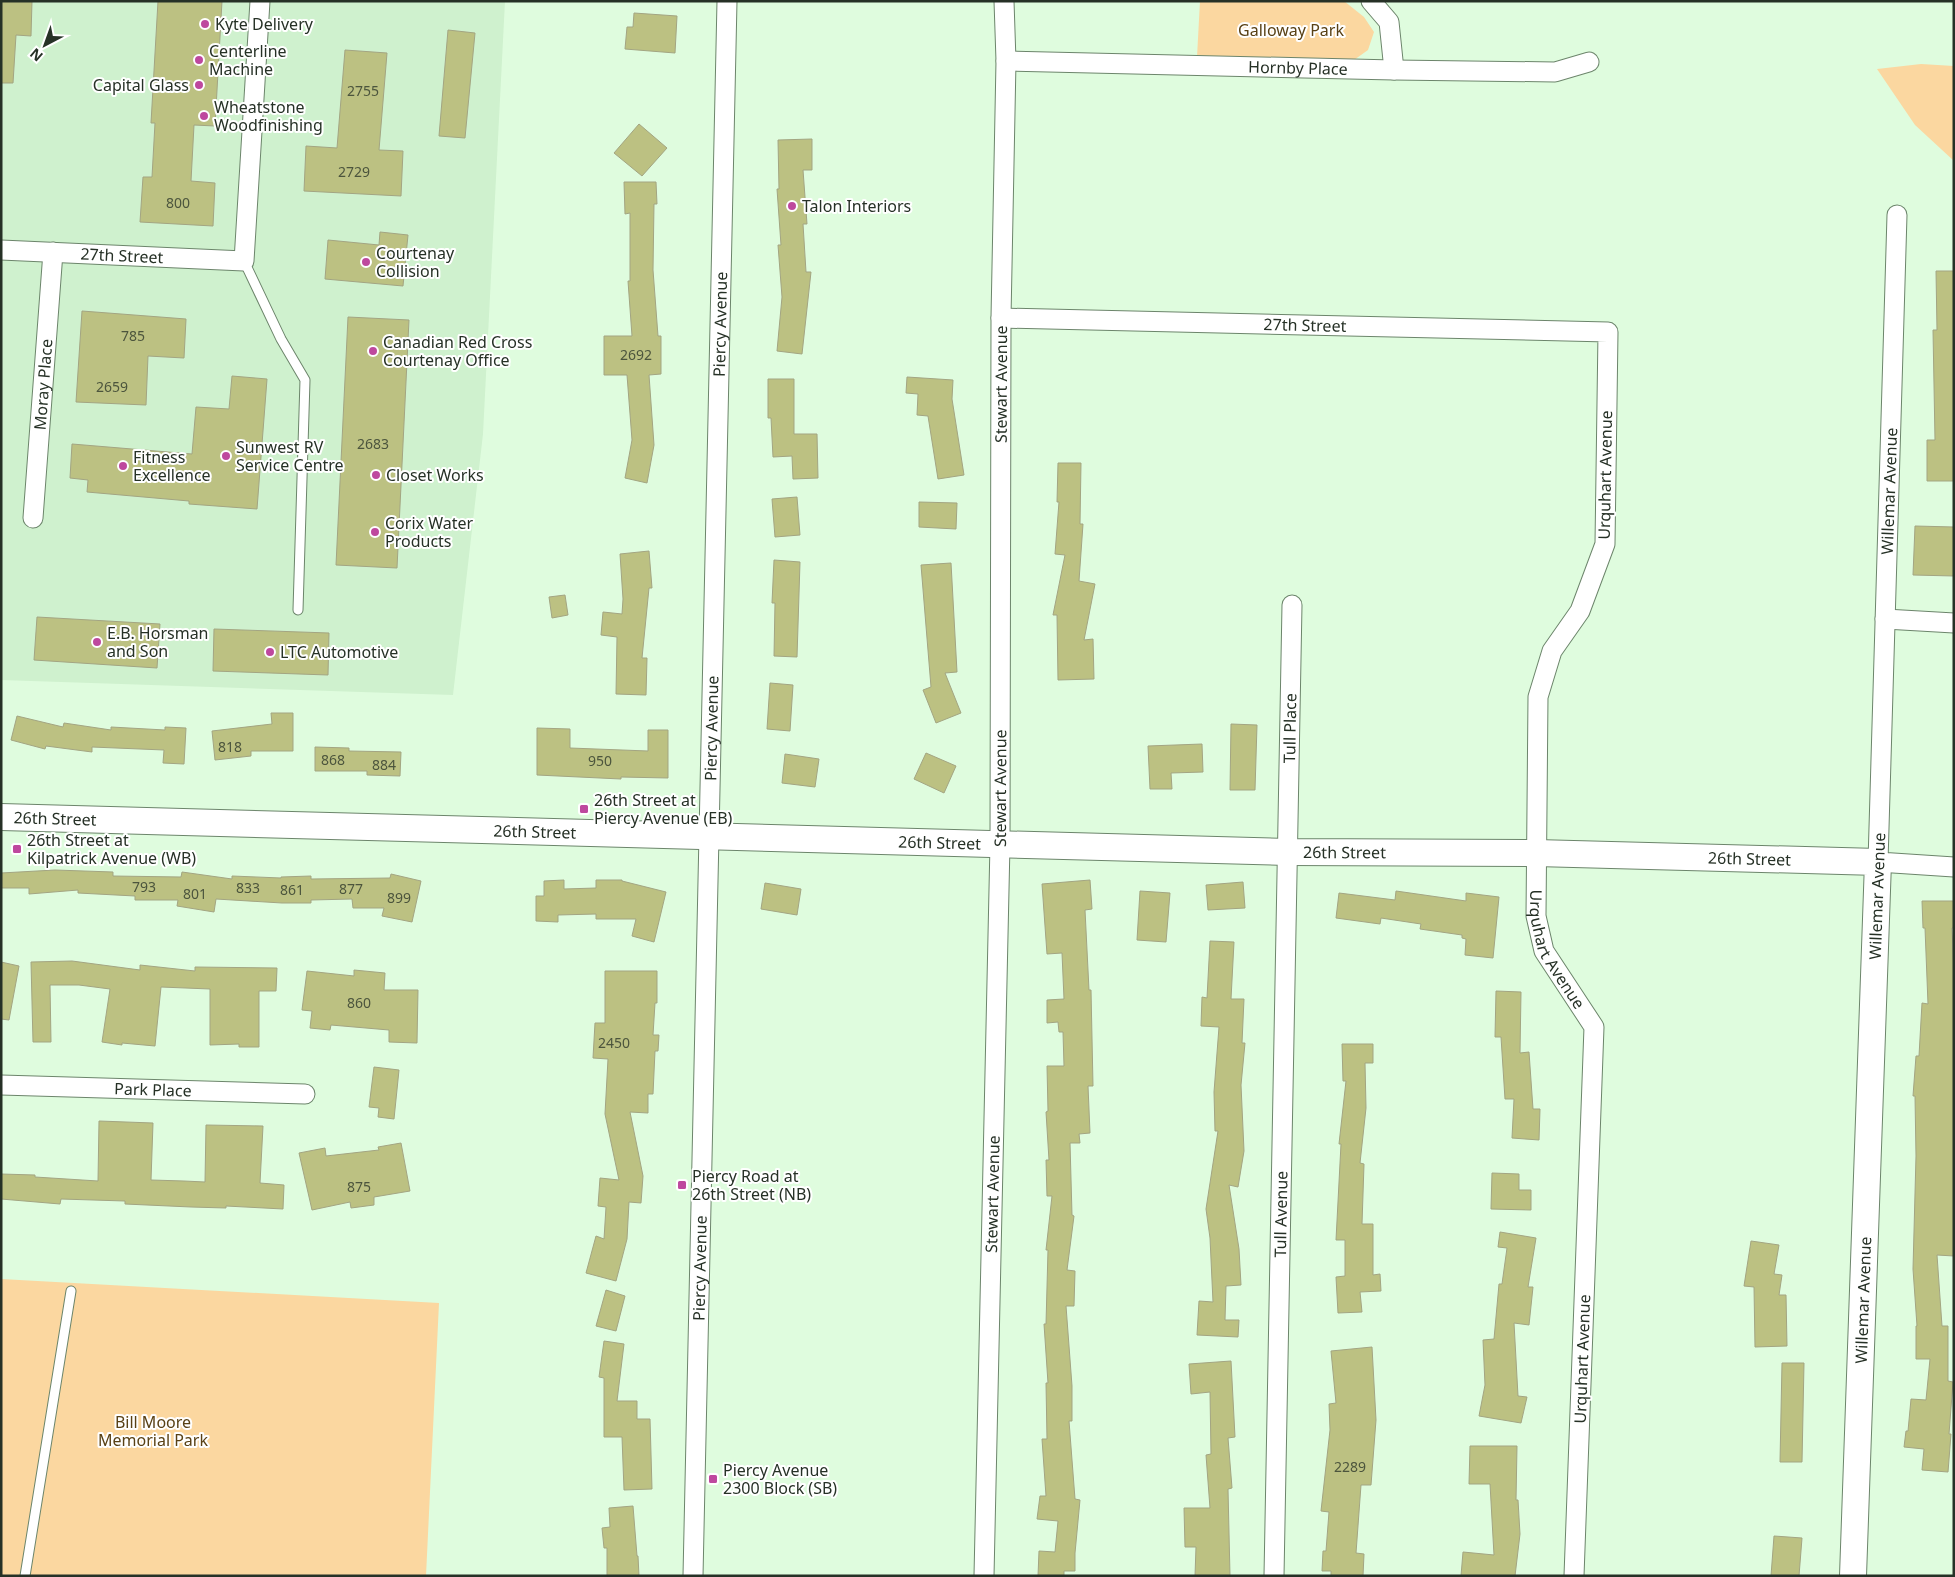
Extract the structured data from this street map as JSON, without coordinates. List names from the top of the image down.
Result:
{
  "streets": {
    "street": [
      "Hornby Place",
      "27th Street",
      "Piercy Avenue",
      "Stewart Avenue",
      "Moray Place",
      "Urquhart Avenue",
      "Willemar Avenue",
      "Tull Place",
      "26th Street",
      "Park Place",
      "Tull Avenue"
    ]
  },
  "crossings": [
    ["Hornby Place", "Stewart Avenue"],
    ["27th Street", "Stewart Avenue"],
    ["27th Street", "Moray Place"],
    ["27th Street", "Urquhart Avenue"],
    ["Piercy Avenue", "26th Street"],
    ["Stewart Avenue", "26th Street"],
    ["Urquhart Avenue", "26th Street"],
    ["Willemar Avenue", "26th Street"],
    ["Tull Place", "26th Street"],
    ["Tull Place", "Tull Avenue"],
    ["26th Street", "Tull Avenue"]
  ],
  "parks": ["Galloway Park", "Bill Moore Memorial Park"],
  "places": {
    "other": [
      "Kyte Delivery",
      "Centerline Machine",
      "Capital Glass",
      "Wheatstone Woodfinishing",
      "Talon Interiors",
      "Courtenay Collision",
      "Canadian Red Cross Courtenay Office",
      "Sunwest RV Service Centre",
      "Fitness Excellence",
      "Closet Works",
      "Corix Water Products",
      "E.B. Horsman and Son",
      "LTC Automotive"
    ],
    "transit": [
      "26th Street at Piercy Avenue (EB)",
      "26th Street at Kilpatrick Avenue (WB)",
      "Piercy Road at 26th Street (NB)",
      "Piercy Avenue 2300 Block (SB)"
    ]
  },
  "house_numbers": [
    "2755",
    "2729",
    "800",
    "785",
    "2692",
    "2659",
    "2683",
    "818",
    "868",
    "950",
    "884",
    "793",
    "833",
    "877",
    "861",
    "801",
    "899",
    "860",
    "2450",
    "875",
    "2289"
  ],
  "north": "bottom left"
}
